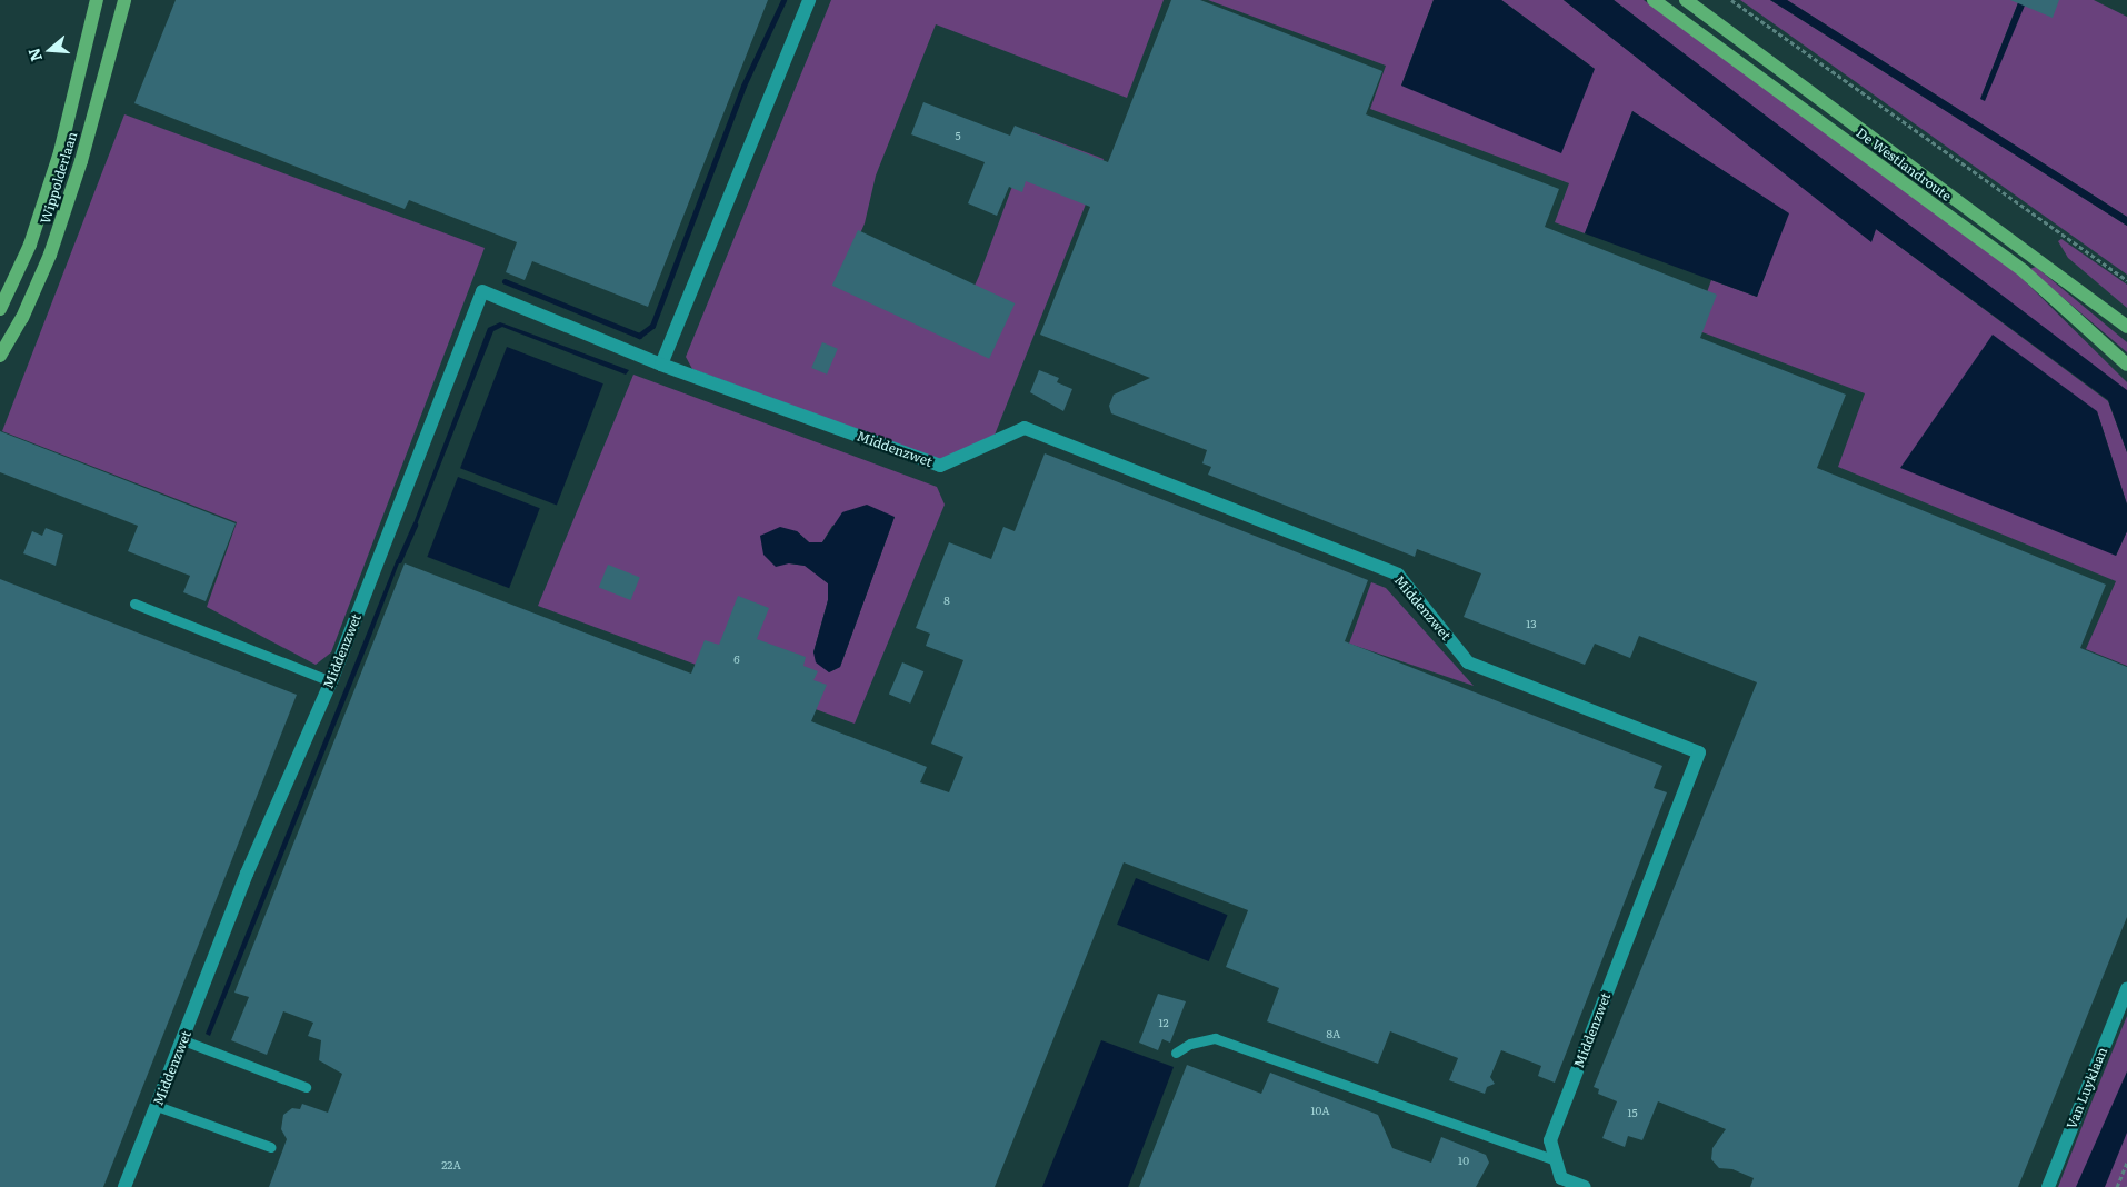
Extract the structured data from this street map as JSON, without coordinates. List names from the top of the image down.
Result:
{
  "streets": {
    "main road": ["De Westlandroute", "Wippolderlaan"],
    "street": ["Middenzwet", "Van Luyklaan"]
  },
  "house_numbers": [
    "5",
    "8",
    "13",
    "6",
    "12",
    "8A",
    "10A",
    "15",
    "10",
    "22A"
  ],
  "north": "left"
}
